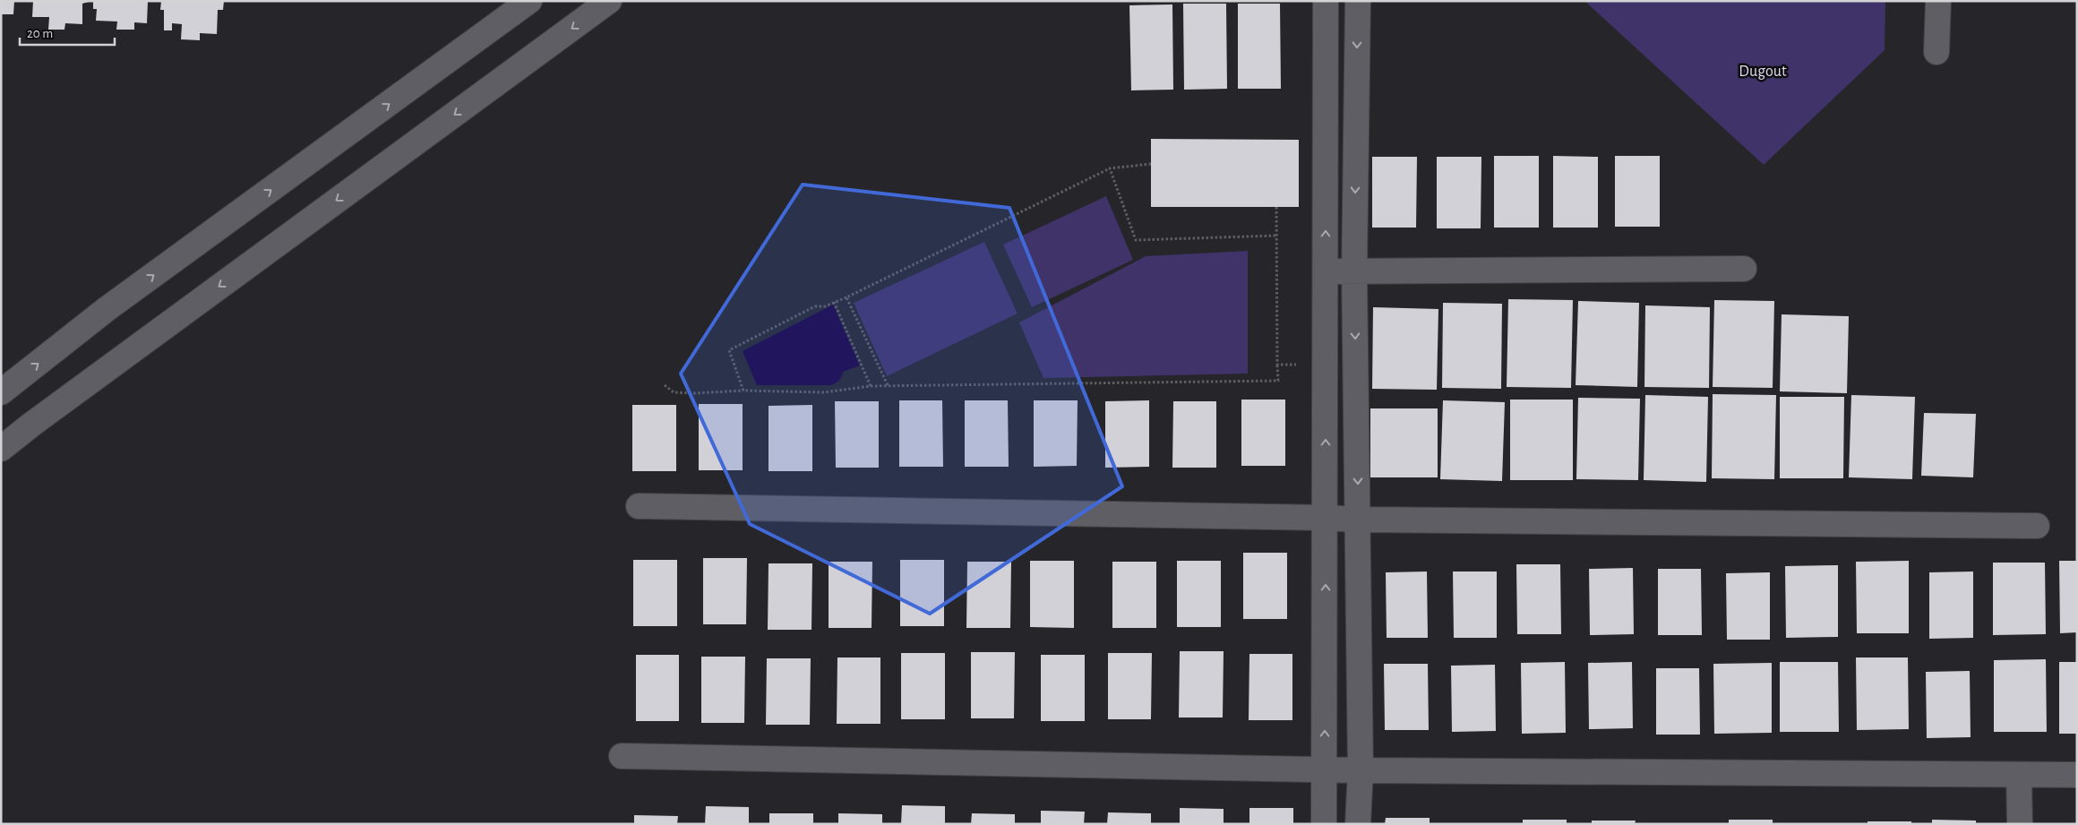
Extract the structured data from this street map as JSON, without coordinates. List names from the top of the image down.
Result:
{
  "parks": ["Dugout"],
  "scale_bar": "20 m"
}
